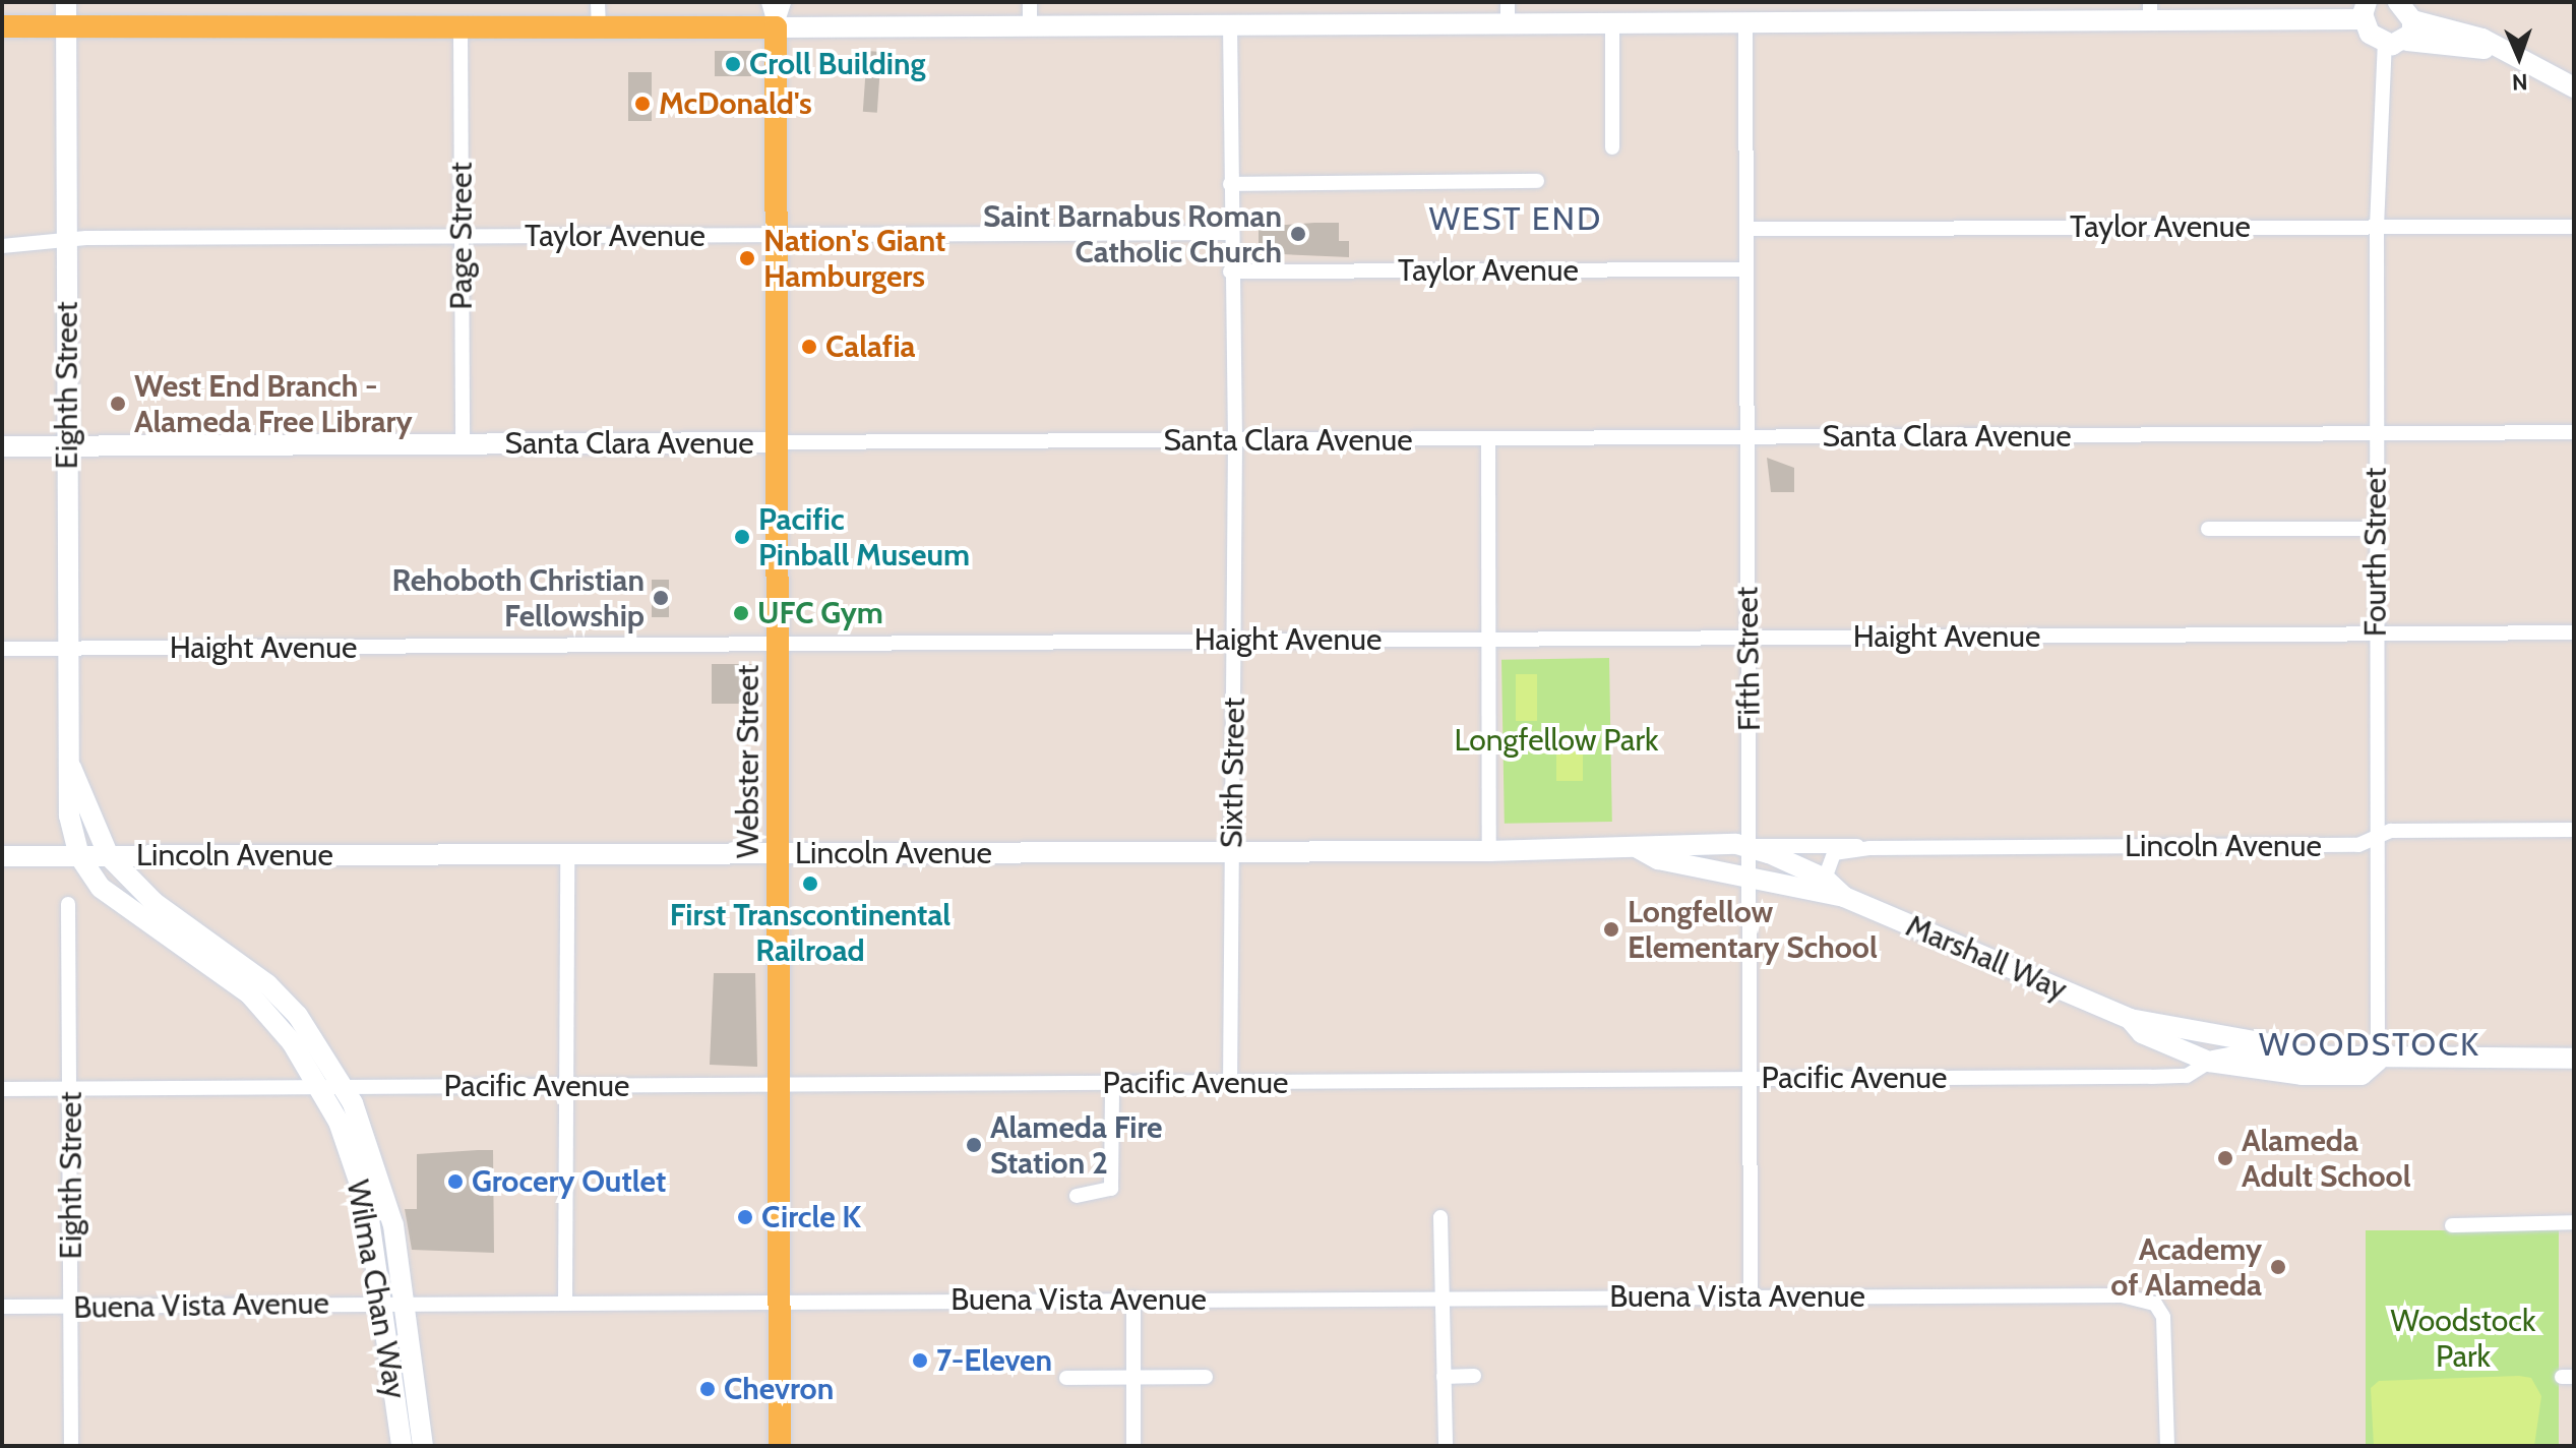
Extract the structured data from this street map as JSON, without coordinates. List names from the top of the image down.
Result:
{
  "streets": {
    "main road": ["Webster Street"],
    "street": [
      "Taylor Avenue",
      "Page Street",
      "Eighth Street",
      "Santa Clara Avenue",
      "Fourth Street",
      "Haight Avenue",
      "Fifth Street",
      "Sixth Street",
      "Lincoln Avenue",
      "Marshall Way",
      "Pacific Avenue",
      "Wilma Chan Way",
      "Buena Vista Avenue"
    ]
  },
  "crossings": [
    ["Taylor Avenue", "Page Street"],
    ["Taylor Avenue", "Eighth Street"],
    ["Taylor Avenue", "Fourth Street"],
    ["Taylor Avenue", "Fifth Street"],
    ["Taylor Avenue", "Webster Street"],
    ["Taylor Avenue", "Sixth Street"],
    ["Page Street", "Santa Clara Avenue"],
    ["Eighth Street", "Santa Clara Avenue"],
    ["Eighth Street", "Haight Avenue"],
    ["Eighth Street", "Lincoln Avenue"],
    ["Eighth Street", "Pacific Avenue"],
    ["Eighth Street", "Wilma Chan Way"],
    ["Eighth Street", "Buena Vista Avenue"],
    ["Santa Clara Avenue", "Fourth Street"],
    ["Santa Clara Avenue", "Fifth Street"],
    ["Santa Clara Avenue", "Webster Street"],
    ["Santa Clara Avenue", "Sixth Street"],
    ["Fourth Street", "Haight Avenue"],
    ["Fourth Street", "Lincoln Avenue"],
    ["Fourth Street", "Marshall Way"],
    ["Haight Avenue", "Fifth Street"],
    ["Haight Avenue", "Webster Street"],
    ["Haight Avenue", "Sixth Street"],
    ["Fifth Street", "Lincoln Avenue"],
    ["Fifth Street", "Marshall Way"],
    ["Fifth Street", "Pacific Avenue"],
    ["Fifth Street", "Buena Vista Avenue"],
    ["Webster Street", "Lincoln Avenue"],
    ["Webster Street", "Pacific Avenue"],
    ["Webster Street", "Buena Vista Avenue"],
    ["Sixth Street", "Lincoln Avenue"],
    ["Sixth Street", "Pacific Avenue"],
    ["Lincoln Avenue", "Marshall Way"],
    ["Lincoln Avenue", "Wilma Chan Way"],
    ["Marshall Way", "Pacific Avenue"],
    ["Pacific Avenue", "Wilma Chan Way"],
    ["Wilma Chan Way", "Buena Vista Avenue"]
  ],
  "districts": ["WEST END", "WOODSTOCK"],
  "parks": ["Longfellow Park", "Woodstock Park"],
  "places": [
    "Croll Building",
    "McDonald's",
    "Saint Barnabus Roman Catholic Church",
    "Nation's Giant Hamburgers",
    "Calafia",
    "West End Branch - Alameda Free Library",
    "Pacific Pinball Museum",
    "Rehoboth Christian Fellowship",
    "UFC Gym",
    "First Transcontinental Railroad",
    "Longfellow Elementary School",
    "Alameda Fire Station 2",
    "Alameda Adult School",
    "Grocery Outlet",
    "Circle K",
    "Academy of Alameda",
    "7-Eleven",
    "Chevron"
  ],
  "north": "bottom"
}
